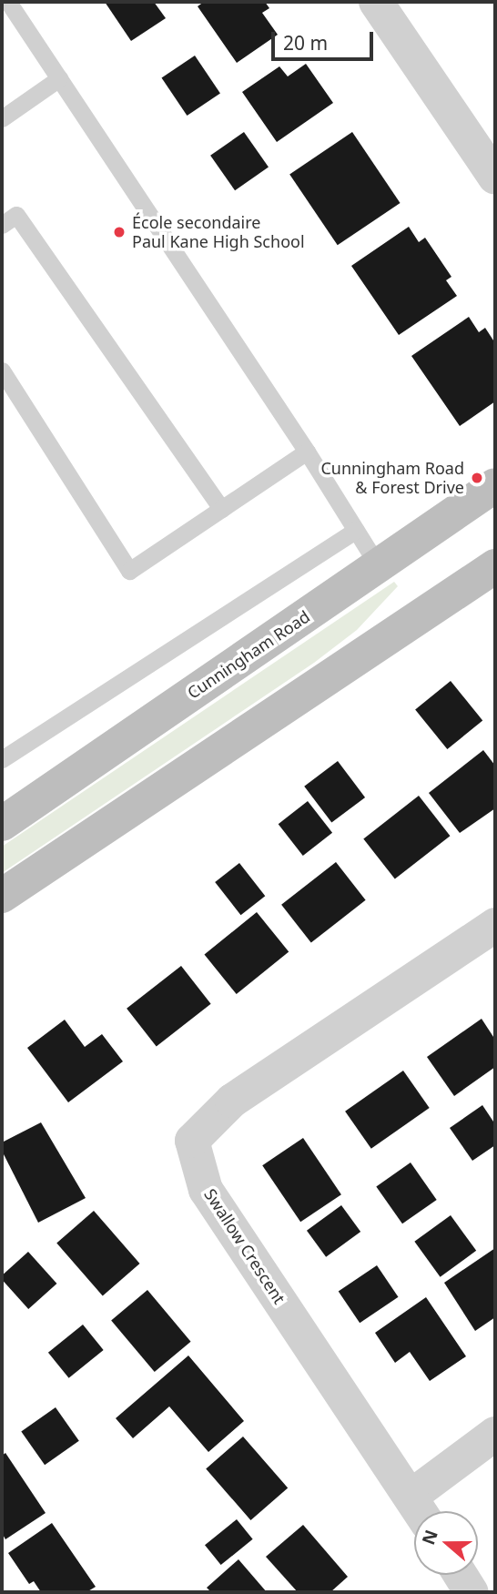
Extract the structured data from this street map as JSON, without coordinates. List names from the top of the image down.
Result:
{
  "streets": {
    "main road": ["Cunningham Road"],
    "street": ["Swallow Crescent"]
  },
  "places": ["École secondaire Paul Kane High School", "Cunningham Road & Forest Drive"],
  "scale_bar": "20 m",
  "north": "left"
}
